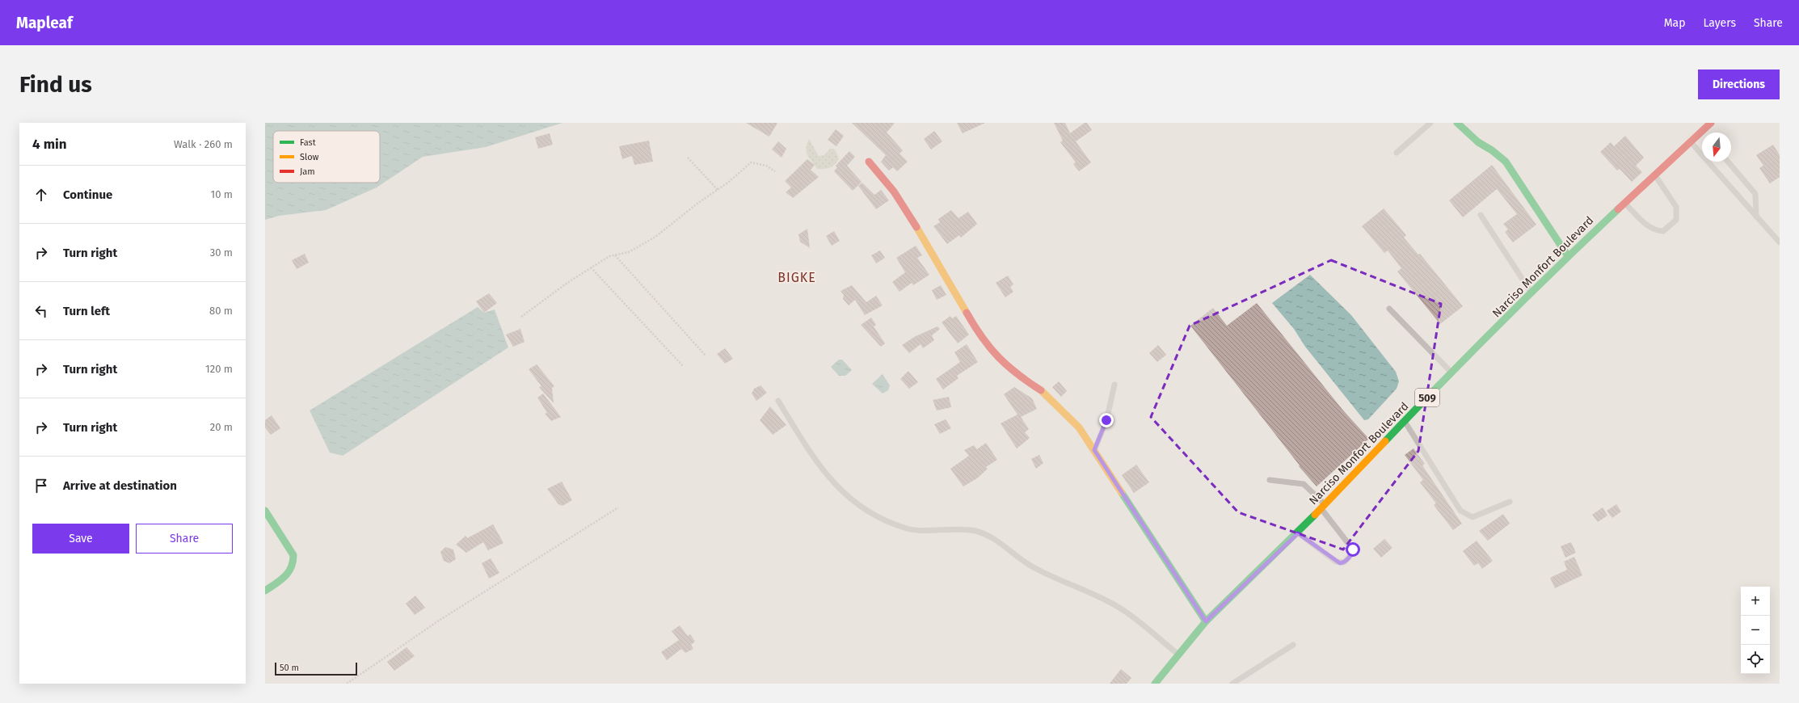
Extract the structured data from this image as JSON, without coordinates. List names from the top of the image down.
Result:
{
  "streets": {
    "street": ["Narciso Monfort Boulevard", "509"]
  },
  "districts": ["BIGKE"],
  "legend": ["Fast", "Slow", "Jam"],
  "scale_bar": "50 m",
  "north": "bottom",
  "page": {
    "header": "Mapleaf",
    "nav": ["Map", "Layers", "Share"],
    "buttons": [
      "Directions",
      ["Save", "Share"]
    ],
    "title": "Find us",
    "heading": ["4 min", "Walk · 260 m"],
    "list": [
      ["Continue", "10 m"],
      ["Turn right", "30 m"],
      ["Turn left", "80 m"],
      ["Turn right", "120 m"],
      ["Turn right", "20 m"],
      "Arrive at destination"
    ],
    "map_buttons": ["+", "−"],
    "scale": "50 m"
  }
}
